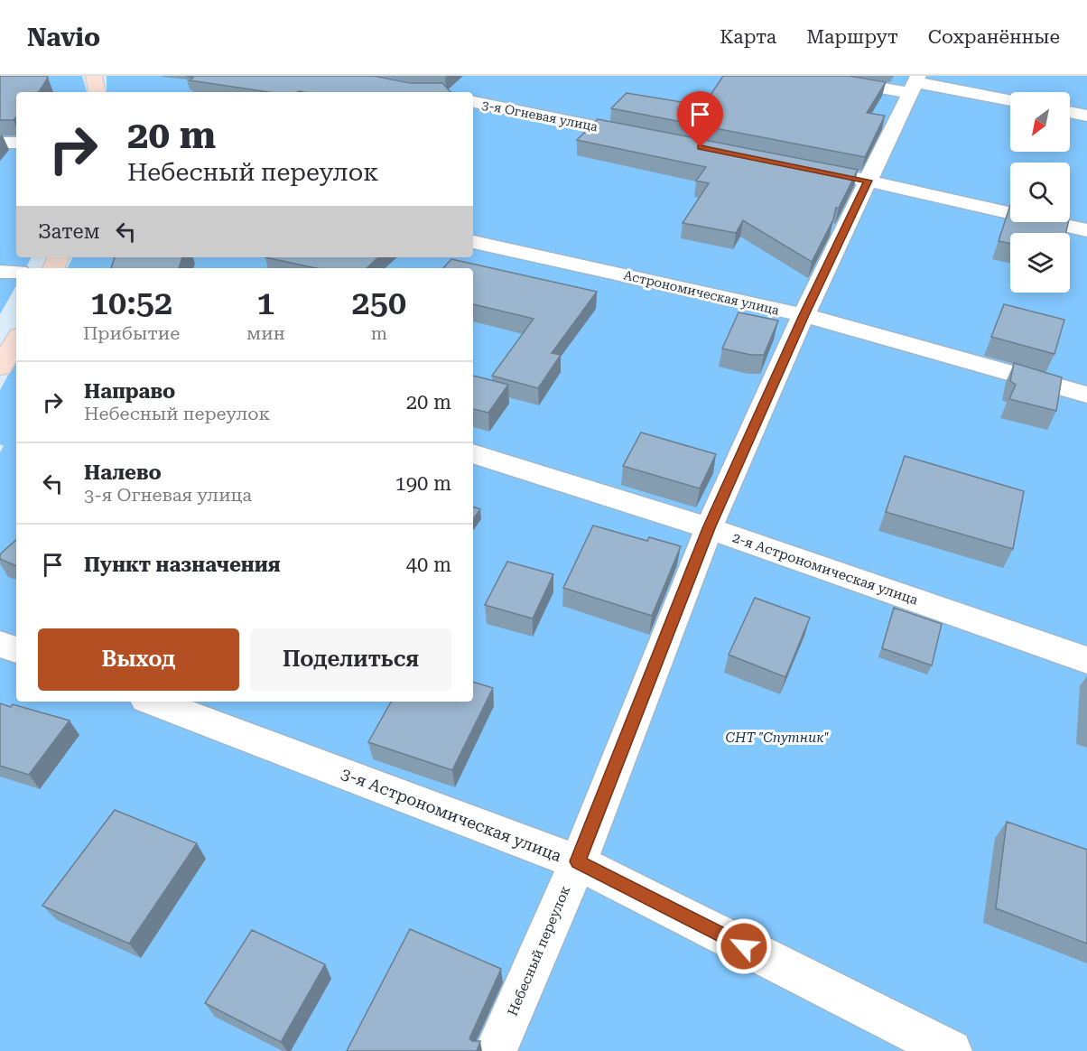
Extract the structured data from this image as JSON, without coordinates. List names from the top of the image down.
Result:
{
  "streets": {
    "lane": [
      "3-я Огневая улица",
      "Астрономическая улица",
      "2-я Астрономическая улица",
      "3-я Астрономическая улица",
      "Небесный переулок"
    ]
  },
  "crossings": [
    ["Астрономическая улица", "Небесный переулок"],
    ["2-я Астрономическая улица", "Небесный переулок"],
    ["3-я Астрономическая улица", "Небесный переулок"]
  ],
  "parks": ["СНТ \"Спутник\""],
  "north": "bottom left",
  "page": {
    "header": "Navio",
    "nav": ["Карта", "Маршрут", "Сохранённые"],
    "turn": ["20 m", "Небесный переулок"],
    "then": "Затем",
    "eta": [
      "10:52",
      "Прибытие",
      "1",
      "мин",
      "250",
      "m"
    ],
    "list": [
      {
        "name": "Направо",
        "note": "Небесный переулок",
        "value": "20 m"
      },
      {
        "name": "Налево",
        "note": "3-я Огневая улица",
        "value": "190 m"
      },
      {
        "name": "Пункт назначения",
        "value": "40 m"
      }
    ],
    "buttons": ["Выход", "Поделиться"]
  }
}
